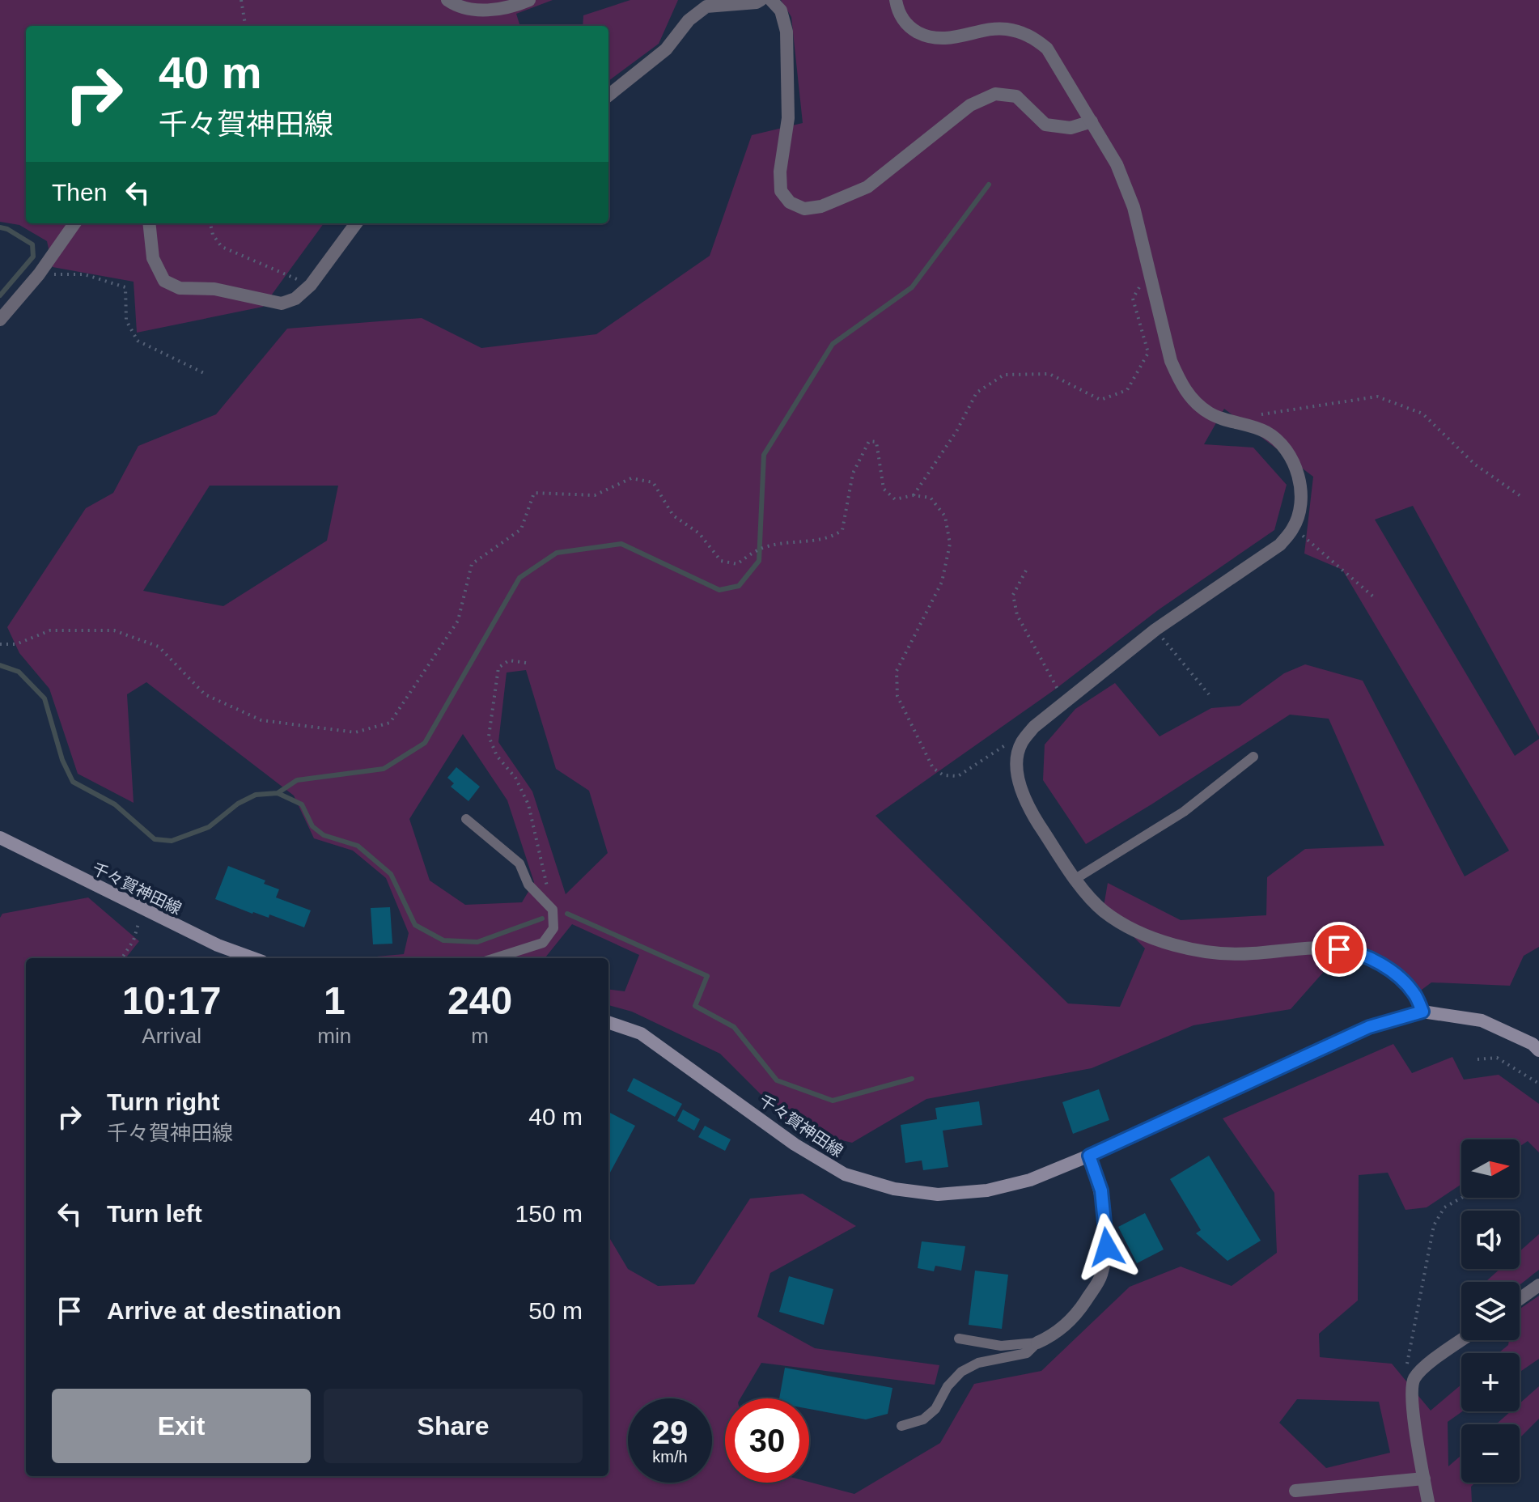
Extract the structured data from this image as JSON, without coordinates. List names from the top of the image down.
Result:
{
  "streets": {
    "main road": ["千々賀神田線"]
  },
  "north": "right",
  "page": {
    "turn": ["40 m", "千々賀神田線"],
    "then": "Then",
    "eta": [
      "10:17",
      "Arrival",
      "1",
      "min",
      "240",
      "m"
    ],
    "list": [
      {
        "name": "Turn right",
        "note": "千々賀神田線",
        "value": "40 m"
      },
      {
        "name": "Turn left",
        "value": "150 m"
      },
      {
        "name": "Arrive at destination",
        "value": "50 m"
      }
    ],
    "map_buttons": ["+", "−"],
    "buttons": ["Exit", "Share"],
    "speed": "29 km/h",
    "limit": "30"
  }
}
